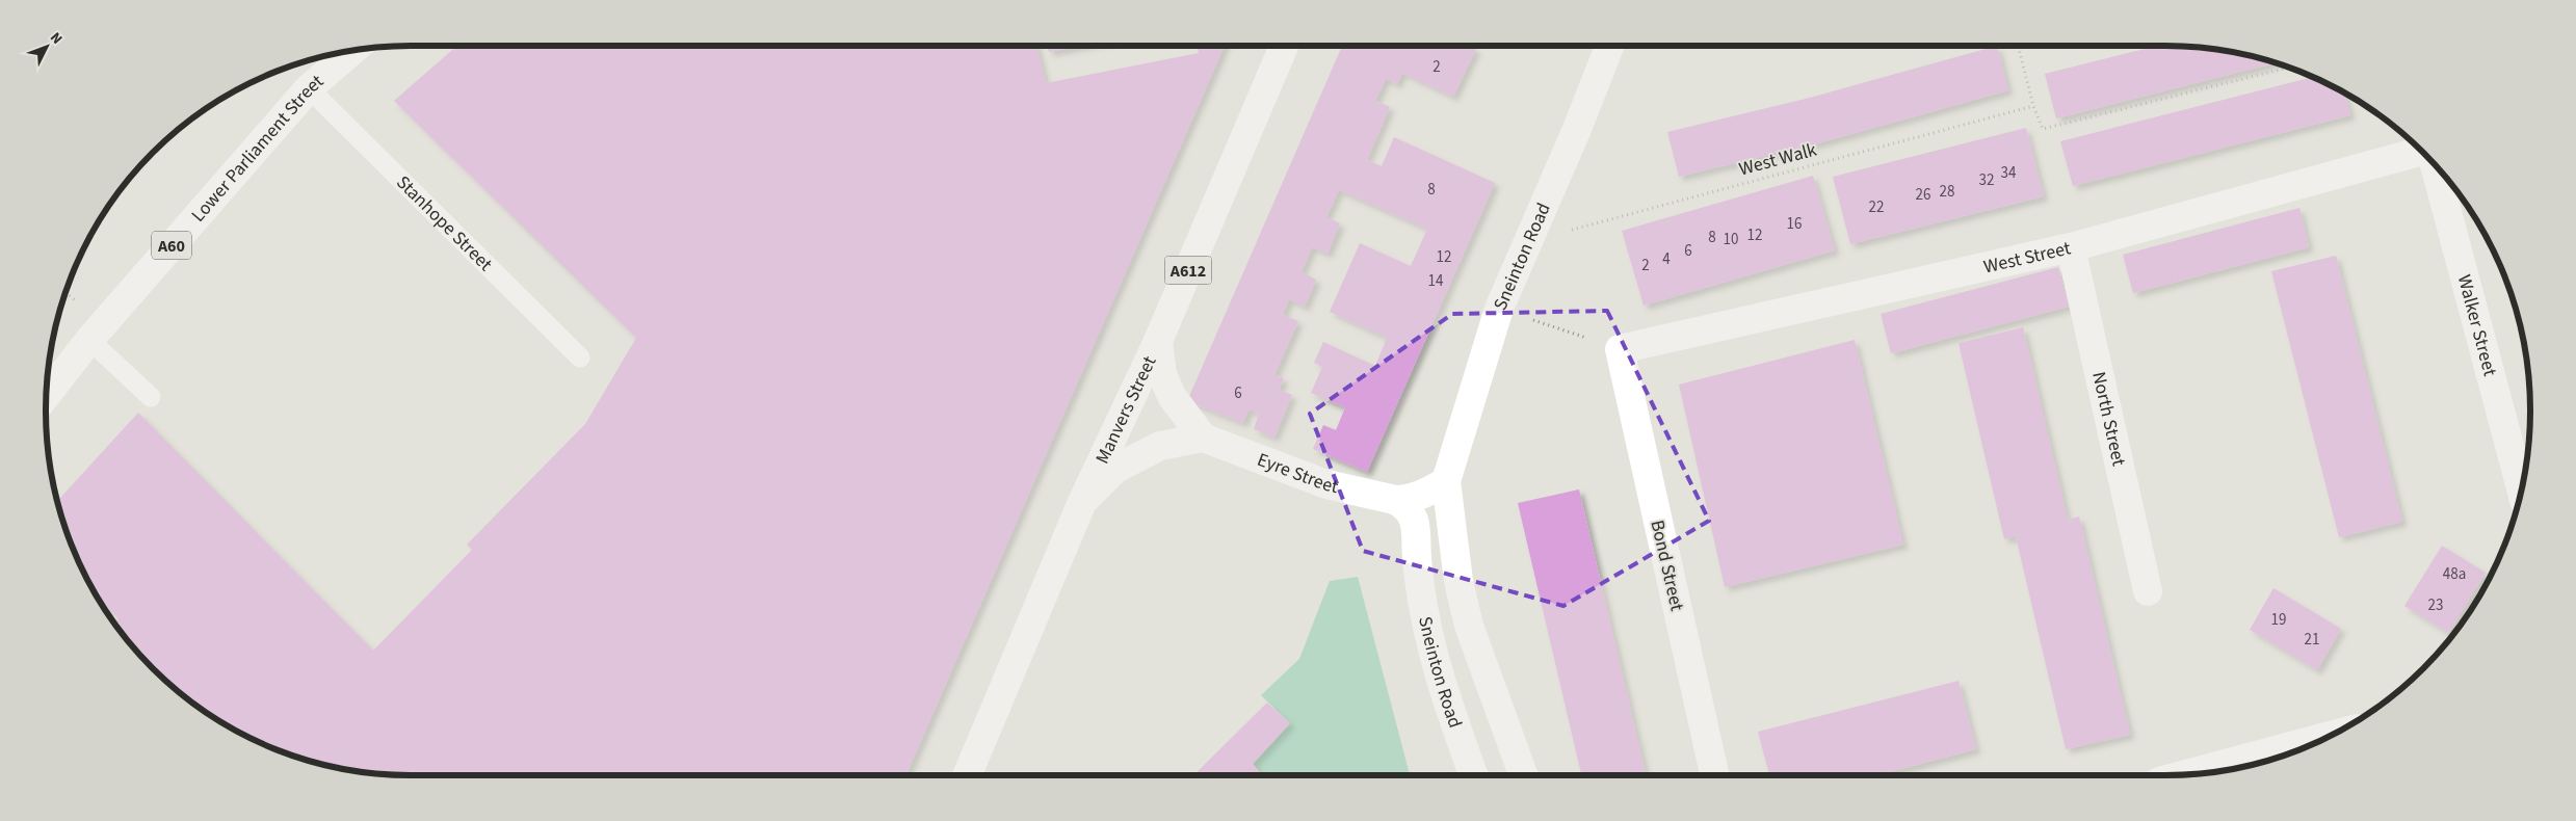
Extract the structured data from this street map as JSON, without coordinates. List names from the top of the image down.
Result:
{
  "streets": {
    "main road": [
      "Lower Parliament Street",
      "A60",
      "Sneinton Road",
      "West Street",
      "A612",
      "Walker Street",
      "Manvers Street",
      "North Street",
      "Eyre Street",
      "Bond Street"
    ],
    "lane": ["Stanhope Street"],
    "path": ["West Walk"]
  },
  "crossings": [
    ["Lower Parliament Street", "Stanhope Street"],
    ["West Walk", "Sneinton Road"],
    ["Sneinton Road", "Eyre Street"],
    ["West Street", "North Street"],
    ["West Street", "Bond Street"]
  ],
  "house_numbers": [
    "2",
    "34",
    "32",
    "8",
    "28",
    "26",
    "22",
    "16",
    "12",
    "8",
    "10",
    "6",
    "12",
    "4",
    "2",
    "14",
    "6",
    "48a",
    "23",
    "19",
    "21"
  ],
  "north": "top right"
}
